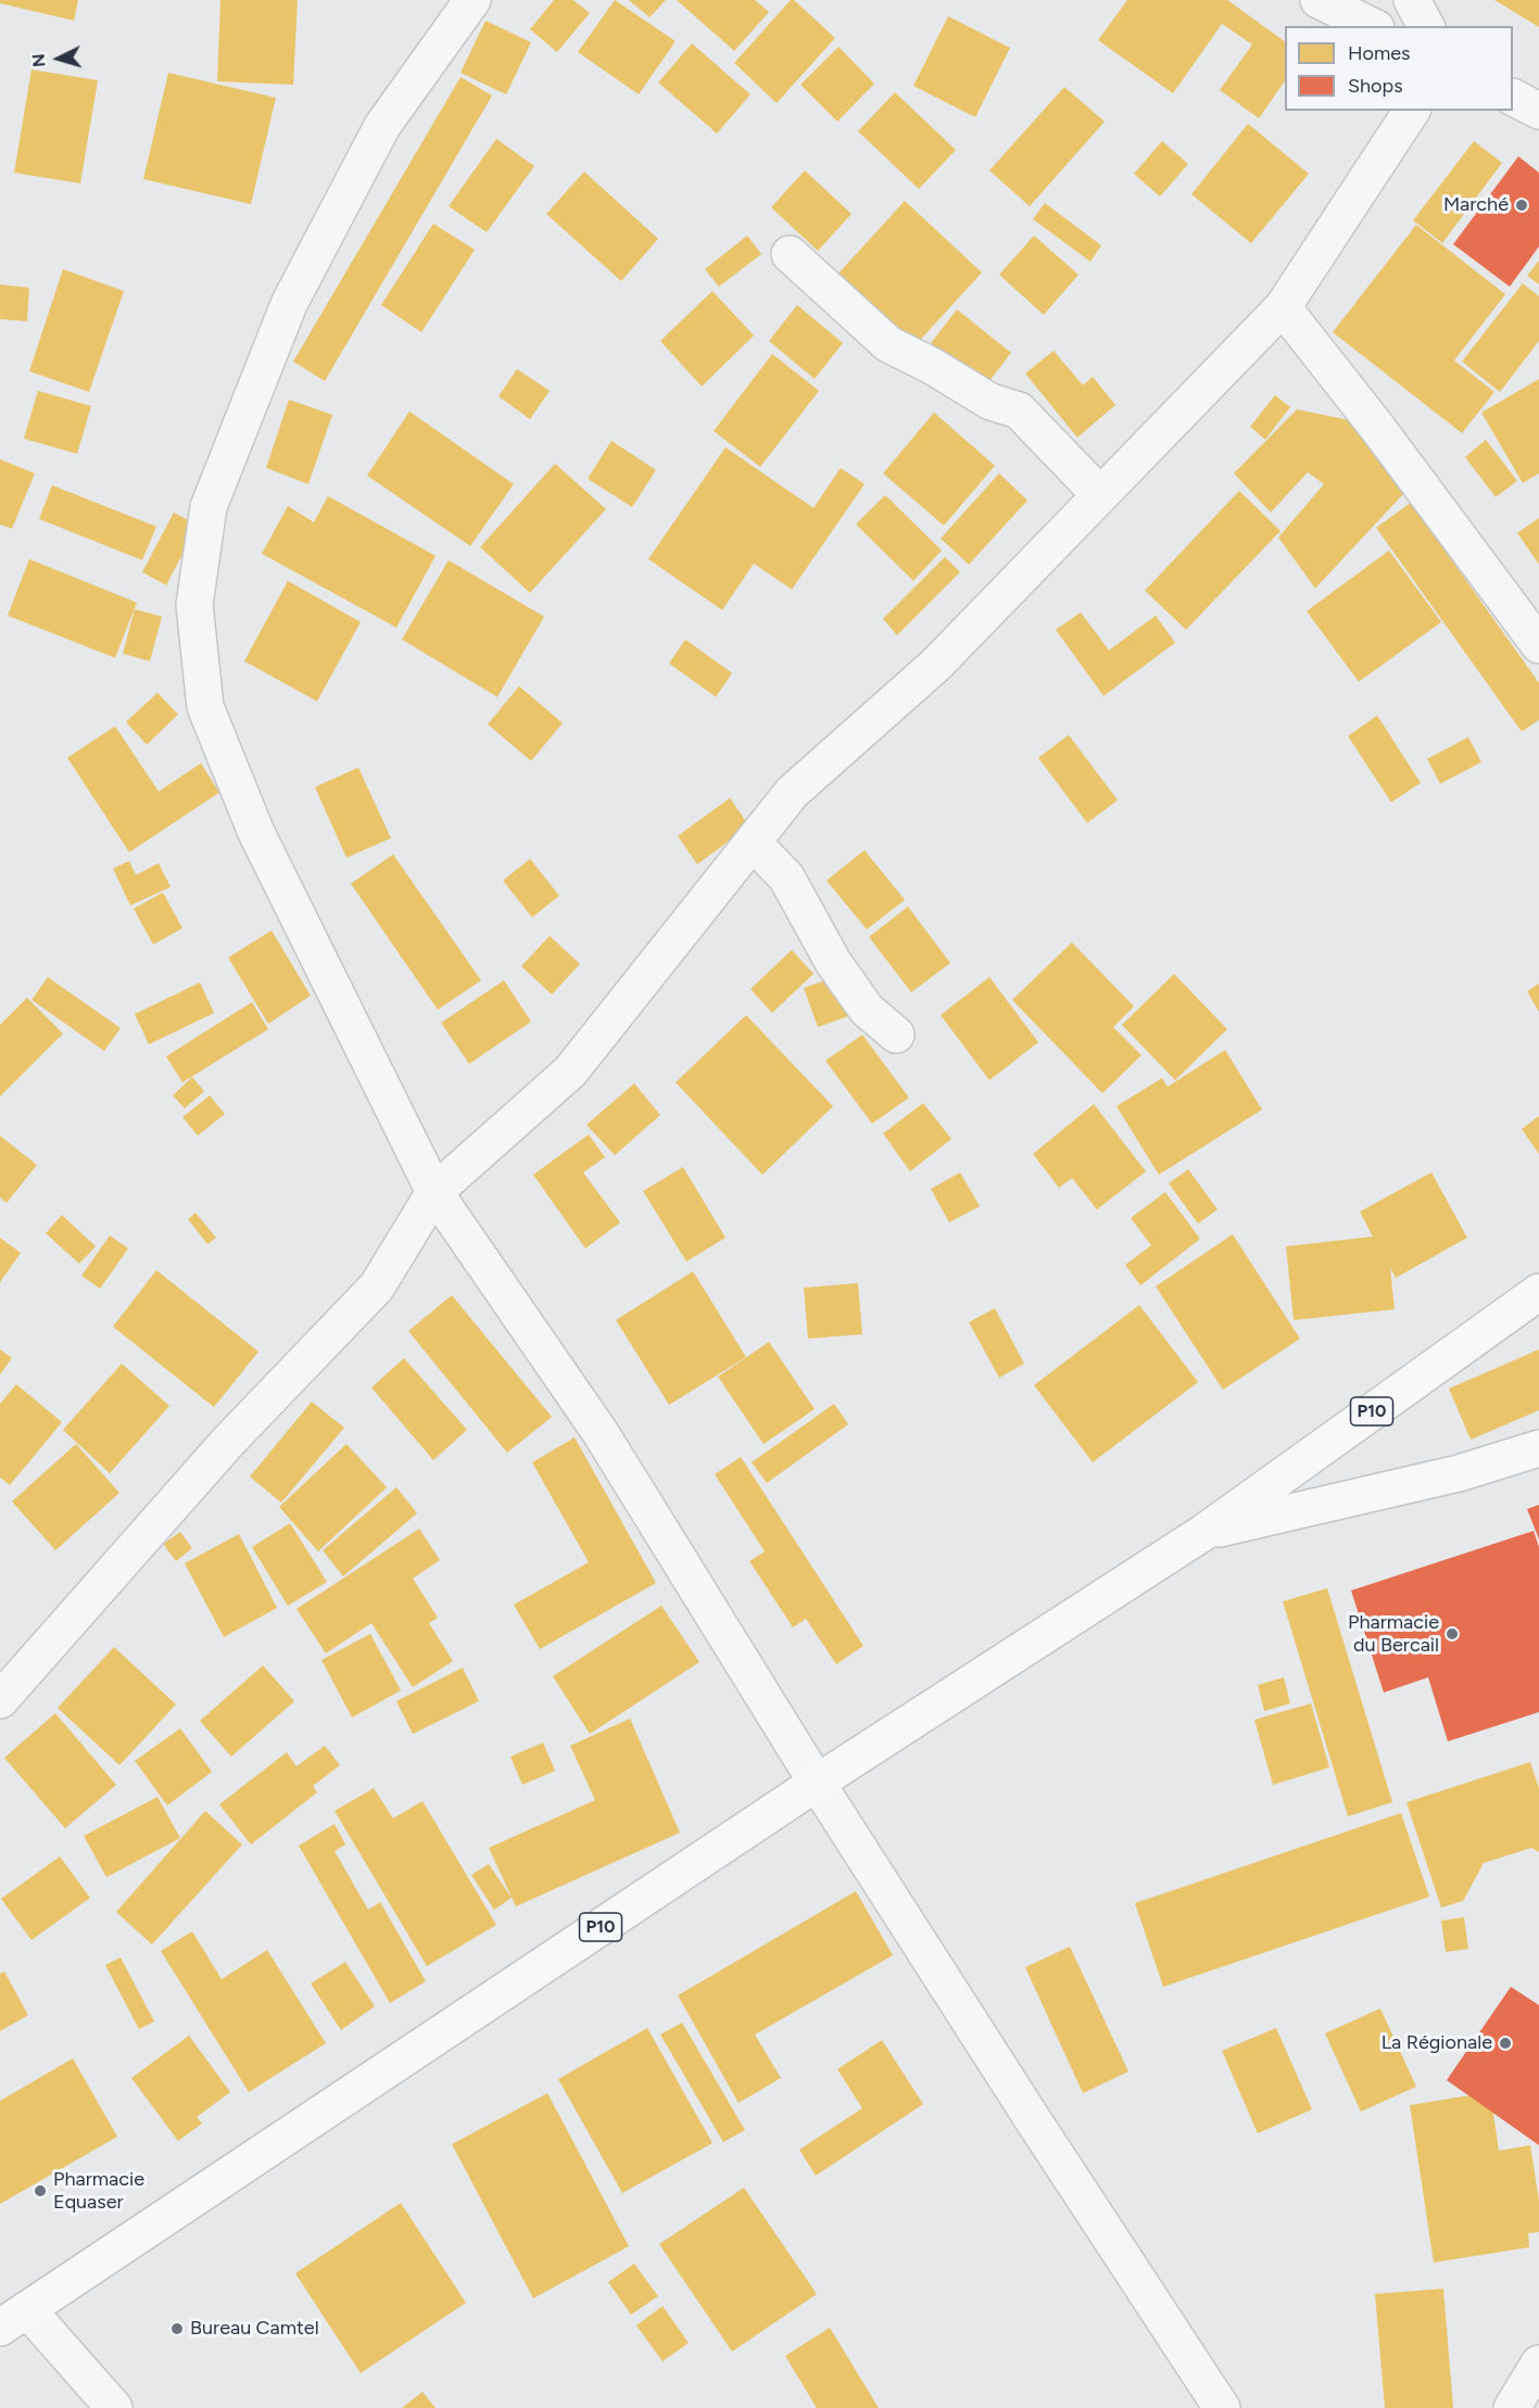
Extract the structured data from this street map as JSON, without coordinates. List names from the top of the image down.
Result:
{
  "streets": {
    "main road": ["P10"]
  },
  "places": [
    "Marché",
    "Pharmacie du Bercail",
    "La Régionale",
    "Pharmacie Equaser",
    "Bureau Camtel"
  ],
  "legend": ["Homes", "Shops"],
  "north": "left"
}
